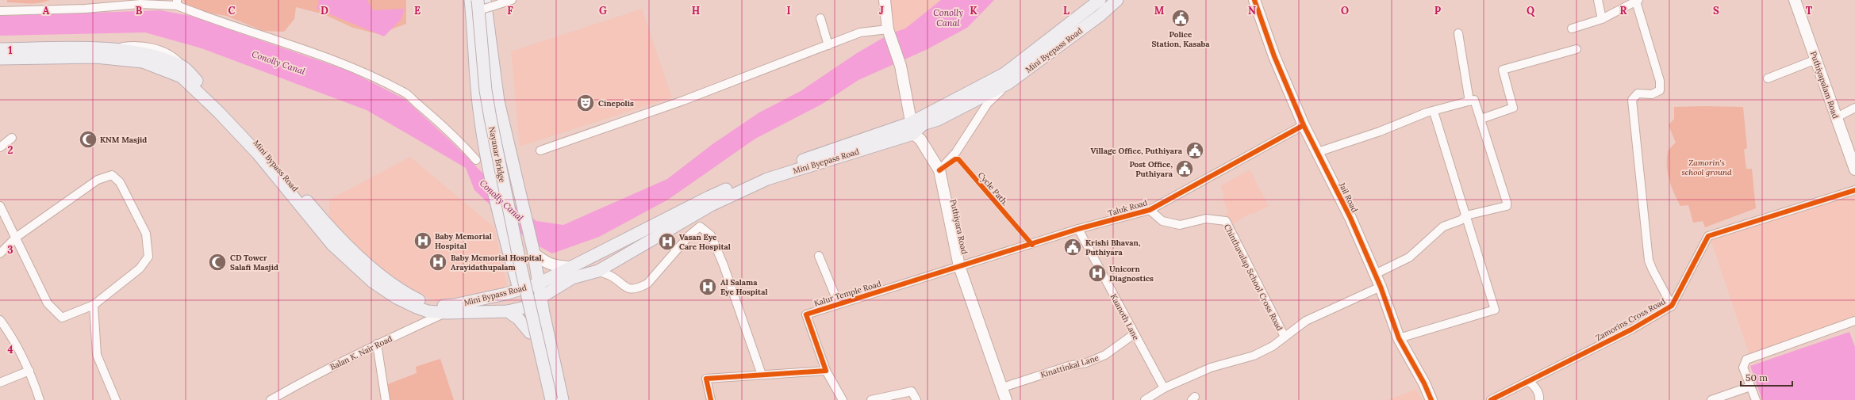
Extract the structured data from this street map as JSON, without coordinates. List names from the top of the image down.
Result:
{
  "streets": {
    "main road": ["Mini Byepass Road", "Nayanar Bridge", "Mini Bypass Road"],
    "street": [
      "Puthiyapalam Road",
      "Jail Road",
      "Taluk Road",
      "Puthiyara Road",
      "Chinthavalap School Cross Road",
      "Kalur Temple Road",
      "Kaanoth Lane",
      "Zamorins Cross Road",
      "Balan K. Nair Road",
      "Kinattinkal Lane"
    ],
    "cycle path": ["Cycle Path."]
  },
  "crossings": [
    ["Mini Byepass Road", "Mini Bypass Road"],
    ["Mini Byepass Road", "Puthiyara Road"],
    ["Mini Bypass Road", "Puthiyara Road"],
    ["Mini Bypass Road", "Balan K. Nair Road"],
    ["Jail Road", "Taluk Road"],
    ["Taluk Road", "Puthiyara Road"],
    ["Taluk Road", "Chinthavalap School Cross Road"],
    ["Taluk Road", "Kalur Temple Road"],
    ["Taluk Road", "Kaanoth Lane"],
    ["Puthiyara Road", "Kalur Temple Road"],
    ["Puthiyara Road", "Kinattinkal Lane"],
    ["Kaanoth Lane", "Kinattinkal Lane"]
  ],
  "water": ["Conolly Canal"],
  "parks": ["Zamorin's school ground"],
  "places": {
    "public building": [
      "Police Station, Kasaba",
      "Village Office, Puthiyara",
      "Post Office, Puthiyara",
      "Krishi Bhavan, Puthiyara"
    ],
    "theatre": ["Cinepolis"],
    "mosque": ["KNM Masjid", "CD Tower Salafi Masjid"],
    "hospital": [
      "Baby Memorial Hospital",
      "Vasan Eye Care Hospital",
      "Baby Memorial Hospital, Arayidathupalam",
      "Unicorn Diagnostics",
      "Al Salama Eye Hospital"
    ]
  },
  "scale_bar": "50 m",
  "grid": {
    "columns": [
      "A",
      "B",
      "C",
      "D",
      "E",
      "F",
      "G",
      "H",
      "I",
      "J",
      "K",
      "L",
      "M",
      "N",
      "O",
      "P",
      "Q",
      "R",
      "S",
      "T"
    ],
    "rows": [
      "1",
      "2",
      "3",
      "4"
    ]
  }
}
